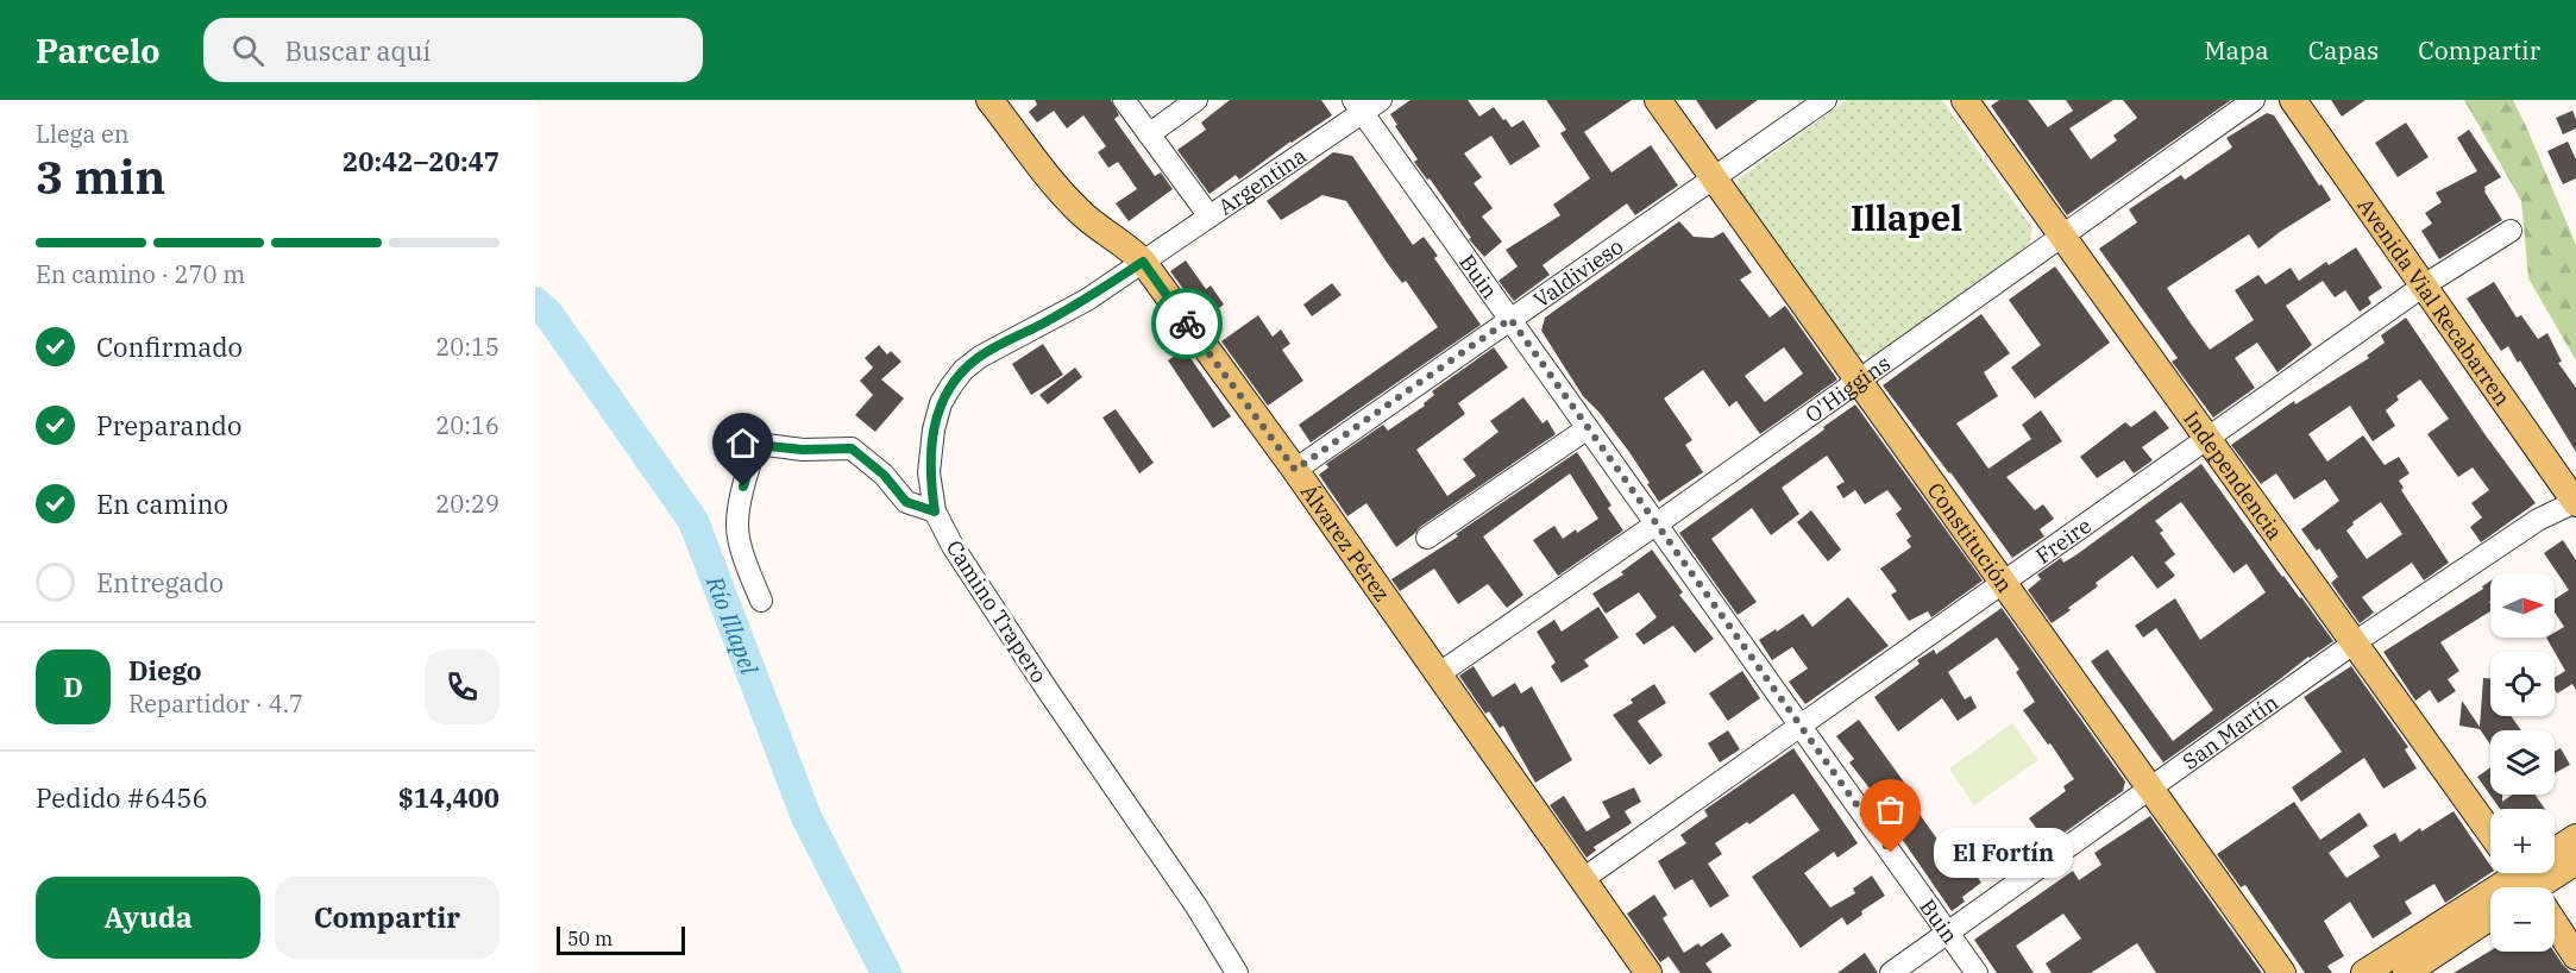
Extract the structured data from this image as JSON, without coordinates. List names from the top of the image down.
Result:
{
  "streets": {
    "main road": [
      "Avenida Vial Recabarren",
      "Independencia",
      "Constitución",
      "Álvarez Pérez"
    ],
    "street": [
      "Argentina",
      "Valdivieso",
      "Buin",
      "O'Higgins",
      "Freire",
      "Camino Trapero",
      "San Martín"
    ]
  },
  "crossings": [
    ["Argentina", "Buin"],
    ["Argentina", "Álvarez Pérez"],
    ["Argentina", "Camino Trapero"],
    ["Valdivieso", "Buin"],
    ["Valdivieso", "Constitución"],
    ["Valdivieso", "Álvarez Pérez"],
    ["Buin", "O'Higgins"],
    ["Buin", "Freire"],
    ["Buin", "San Martín"],
    ["Avenida Vial Recabarren", "Freire"],
    ["Avenida Vial Recabarren", "San Martín"],
    ["O'Higgins", "Independencia"],
    ["O'Higgins", "Constitución"],
    ["O'Higgins", "Álvarez Pérez"],
    ["Independencia", "Freire"],
    ["Independencia", "San Martín"],
    ["Constitución", "Freire"],
    ["Constitución", "San Martín"],
    ["Freire", "Álvarez Pérez"],
    ["Álvarez Pérez", "Camino Trapero"]
  ],
  "districts": ["Illapel"],
  "water": ["Río Illapel"],
  "places": ["El Fortín"],
  "scale_bar": "50 m",
  "north": "right",
  "page": {
    "header": "Parcelo",
    "search": "Buscar aquí",
    "nav": ["Mapa", "Capas", "Compartir"],
    "heading": ["3 min", "Llega en", "20:42–20:47"],
    "panel": [
      "Diego",
      "Repartidor · 4.7",
      "Pedido #6456",
      "$14,400"
    ],
    "bar": "En camino · 270 m",
    "list": [
      ["Confirmado", "20:15"],
      ["Preparando", "20:16"],
      ["En camino", "20:29"],
      "Entregado"
    ],
    "map_buttons": ["+", "−"],
    "round": "D",
    "bubble": "El Fortín",
    "buttons": ["Ayuda", "Compartir"],
    "scale": "50 m"
  }
}
